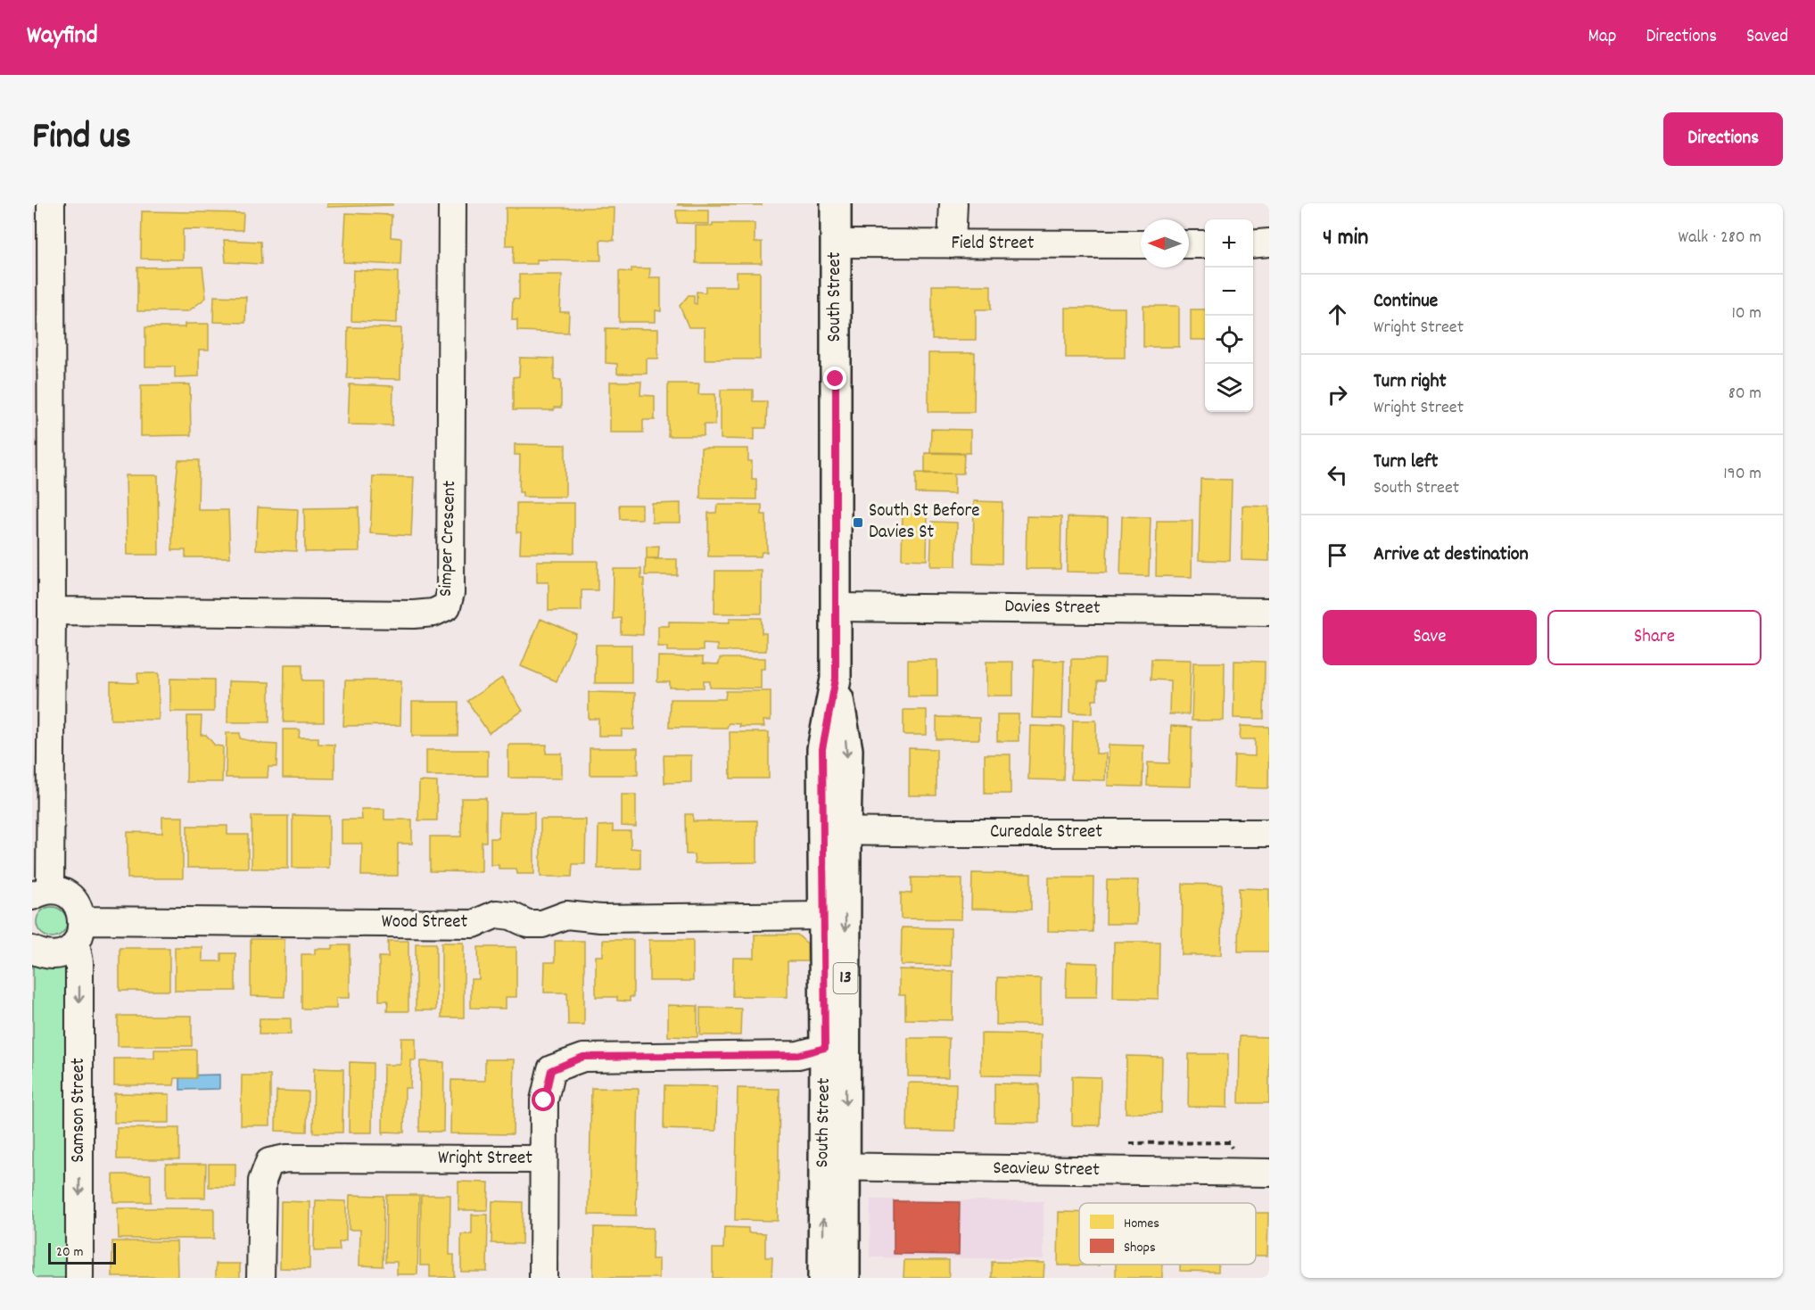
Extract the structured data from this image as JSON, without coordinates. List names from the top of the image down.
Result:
{
  "streets": {
    "main road": ["South Street", "13"],
    "street": [
      "Field Street",
      "Simper Crescent",
      "Davies Street",
      "Curedale Street",
      "Wood Street",
      "Samson Street",
      "Wright Street",
      "Seaview Street"
    ]
  },
  "crossings": [
    ["Field Street", "South Street"],
    ["South Street", "Davies Street"],
    ["South Street", "Curedale Street"],
    ["South Street", "Wood Street"],
    ["South Street", "Wright Street"],
    ["South Street", "Seaview Street"],
    ["Wood Street", "Samson Street"]
  ],
  "one_way": ["Samson Street"],
  "places": {
    "transit": ["South St Before Davies St"]
  },
  "legend": ["Homes", "Shops"],
  "scale_bar": "20 m",
  "north": "left",
  "page": {
    "header": "Wayfind",
    "nav": ["Map", "Directions", "Saved"],
    "title": "Find us",
    "buttons": [
      "Directions",
      ["Save", "Share"]
    ],
    "heading": ["4 min", "Walk · 280 m"],
    "map_buttons": ["+", "−"],
    "list": [
      ["Continue", "Wright Street", "10 m"],
      ["Turn right", "Wright Street", "80 m"],
      ["Turn left", "South Street", "190 m"],
      "Arrive at destination"
    ],
    "scale": "20 m"
  }
}
